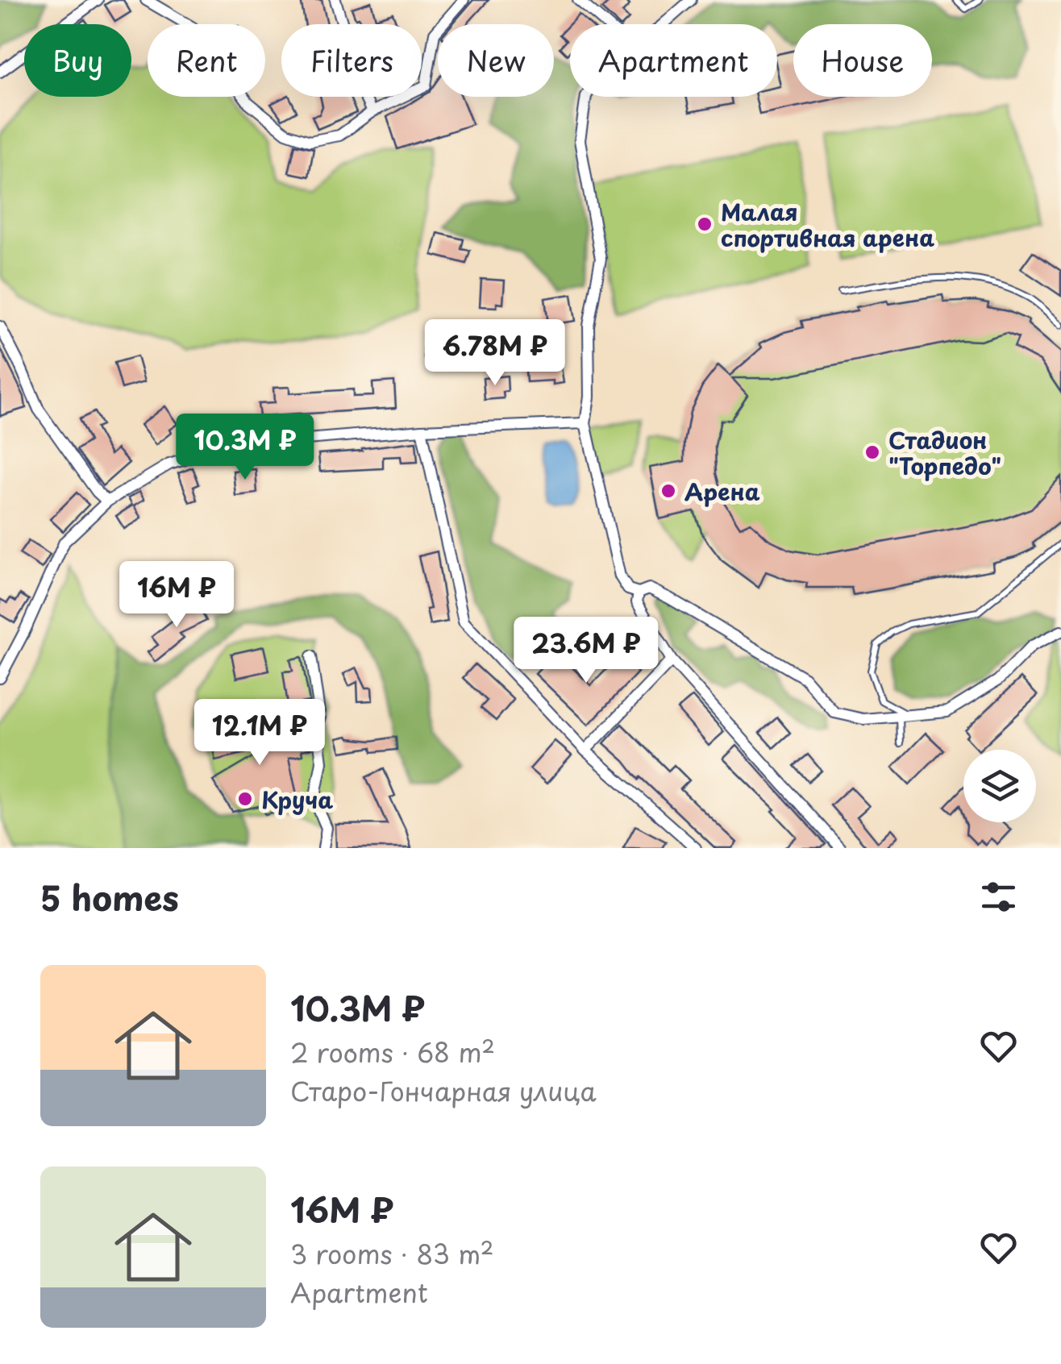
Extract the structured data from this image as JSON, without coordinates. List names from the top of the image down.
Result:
{
  "places": [
    "Малая спортивная арена",
    "Стадион \"Торпедо\"",
    "Арена",
    "Круча"
  ],
  "page": {
    "chip": [
      "Buy",
      "Rent",
      "Filters",
      "New",
      "Apartment",
      "House"
    ],
    "price": [
      "6.78M ₽",
      "10.3M ₽",
      "16M ₽",
      "23.6M ₽",
      "12.1M ₽"
    ],
    "heading": "5 homes",
    "list": [
      {
        "name": "10.3M ₽",
        "note": "2 rooms · 68 m² · Старо-Гончарная улица"
      },
      {
        "name": "16M ₽",
        "note": "3 rooms · 83 m² · Apartment"
      }
    ]
  }
}
